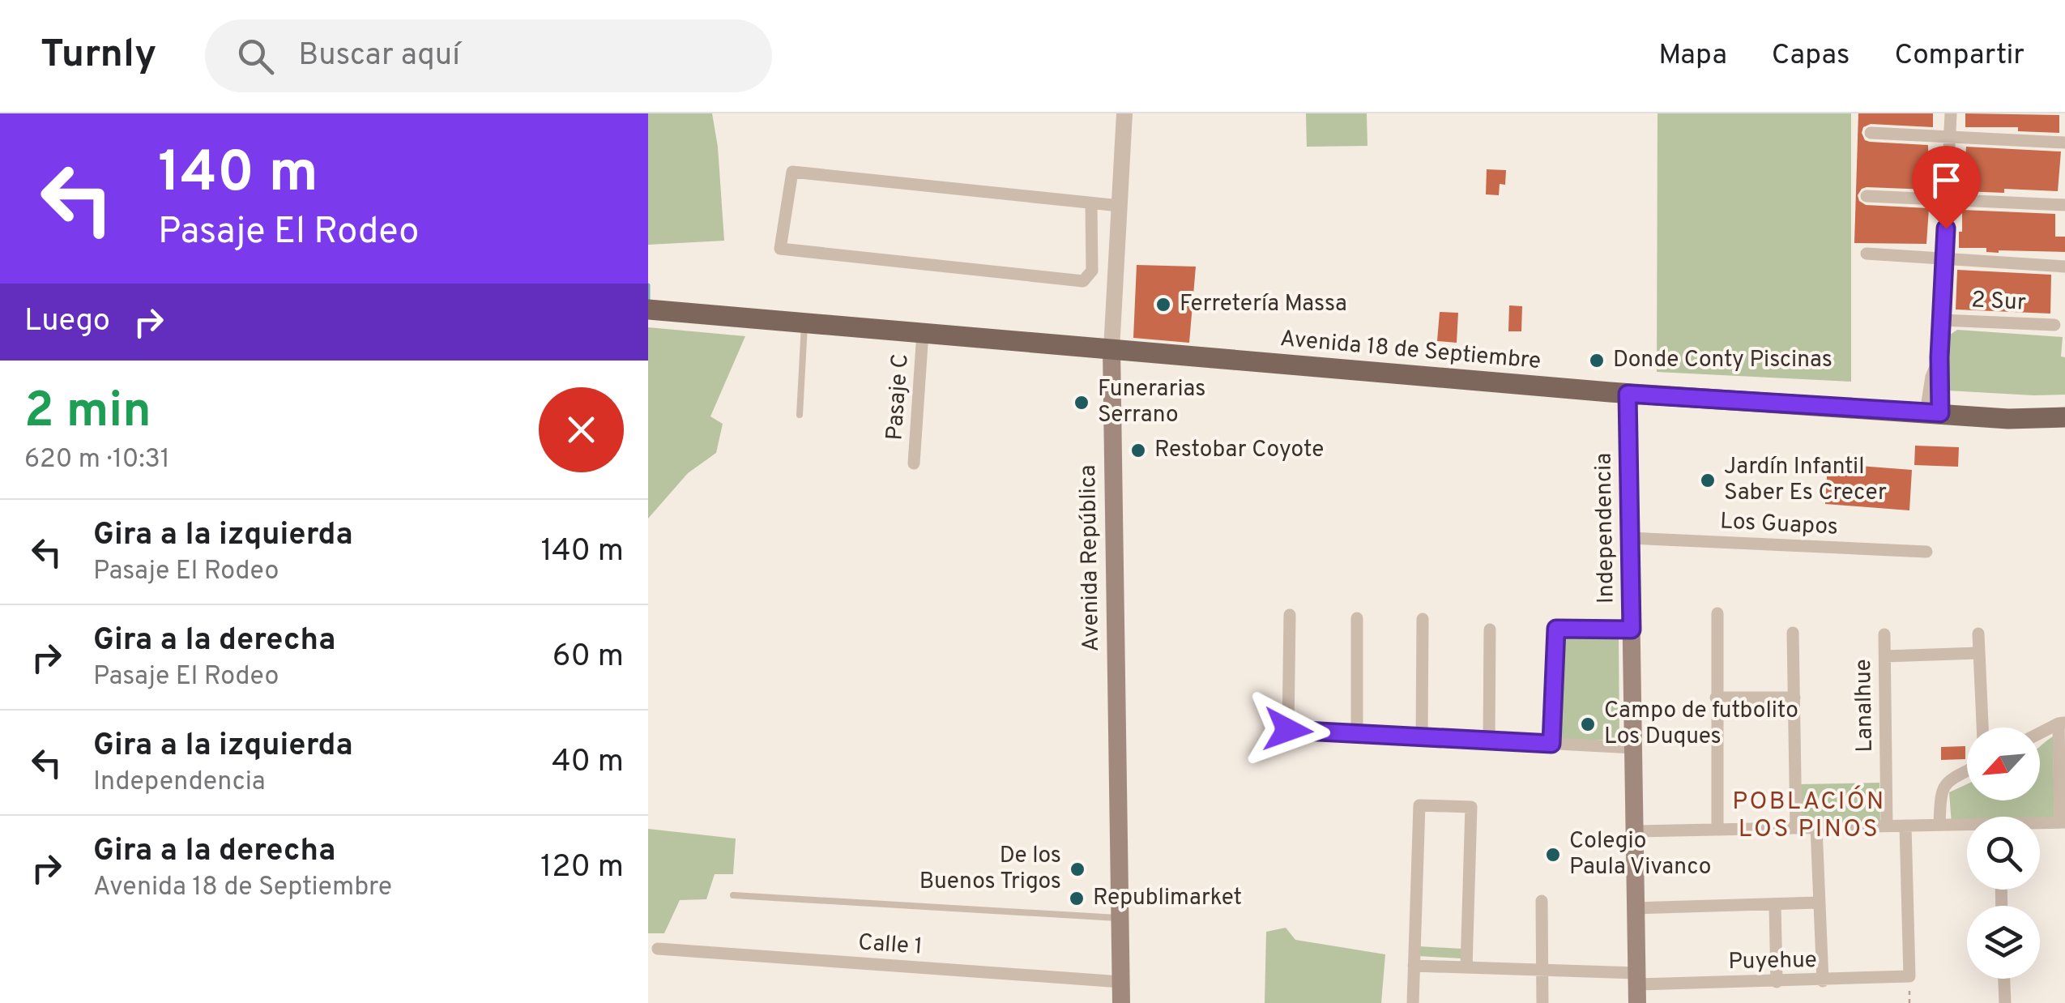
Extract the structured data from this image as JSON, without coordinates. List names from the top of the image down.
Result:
{
  "streets": {
    "main road": ["Avenida 18 de Septiembre", "Independencia", "Avenida República"],
    "street": [
      "2 Sur",
      "Pasaje C",
      "Los Guapos",
      "Lanalhue",
      "Calle 1",
      "Puyehue"
    ]
  },
  "crossings": [
    ["Avenida 18 de Septiembre", "Pasaje C"],
    ["Avenida 18 de Septiembre", "Independencia"],
    ["Avenida 18 de Septiembre", "Avenida República"],
    ["Los Guapos", "Independencia"],
    ["Independencia", "Puyehue"],
    ["Avenida República", "Calle 1"]
  ],
  "districts": ["POBLACIÓN LOS PINOS"],
  "places": [
    "Ferretería Massa",
    "Donde Conty Piscinas",
    "Funerarias Serrano",
    "Restobar Coyote",
    "Jardín Infantil Saber Es Crecer",
    "Campo de futbolito Los Duques",
    "Colegio Paula Vivanco",
    "De los Buenos Trigos",
    "Republimarket"
  ],
  "north": "bottom left",
  "page": {
    "header": "Turnly",
    "search": "Buscar aquí",
    "nav": ["Mapa", "Capas", "Compartir"],
    "turn": ["140 m", "Pasaje El Rodeo"],
    "then": "Luego",
    "heading": ["2 min", "620 m · 10:31"],
    "list": [
      {
        "name": "Gira a la izquierda",
        "note": "Pasaje El Rodeo",
        "value": "140 m"
      },
      {
        "name": "Gira a la derecha",
        "note": "Pasaje El Rodeo",
        "value": "60 m"
      },
      {
        "name": "Gira a la izquierda",
        "note": "Independencia",
        "value": "40 m"
      },
      {
        "name": "Gira a la derecha",
        "note": "Avenida 18 de Septiembre",
        "value": "120 m"
      }
    ]
  }
}
